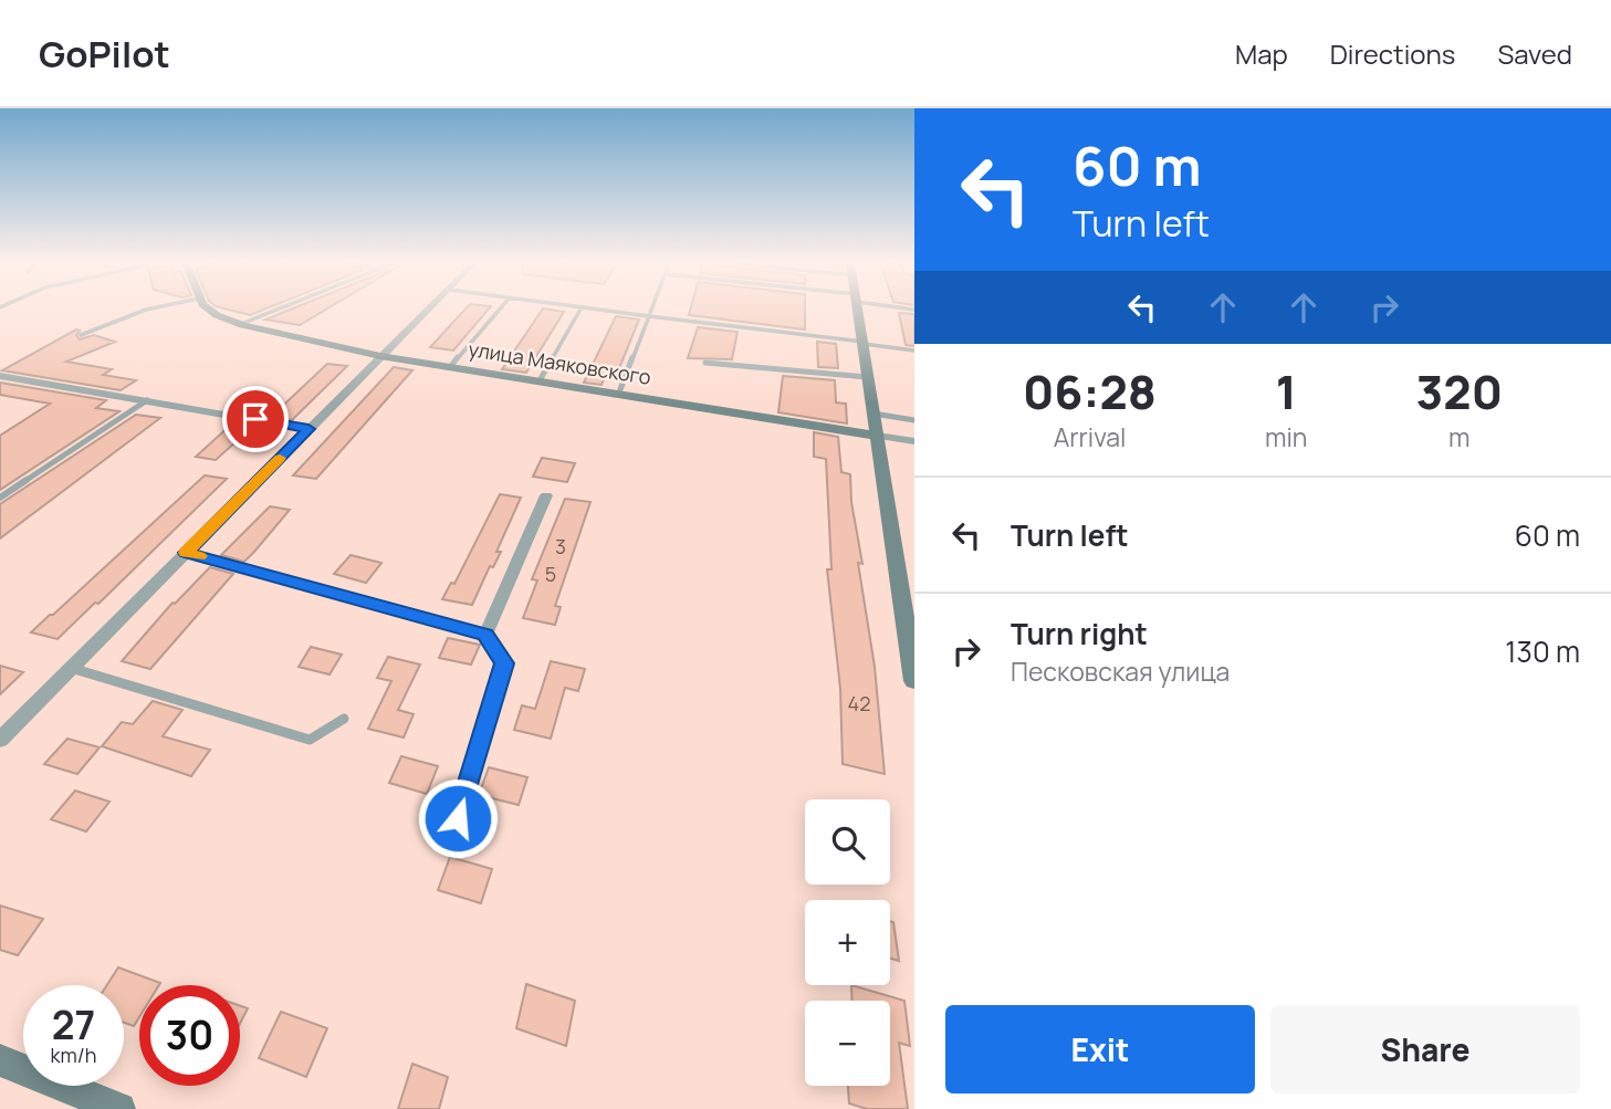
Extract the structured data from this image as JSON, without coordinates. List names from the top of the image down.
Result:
{
  "streets": {
    "street": ["улица Маяковского"]
  },
  "house_numbers": ["3", "5", "42"],
  "page": {
    "header": "GoPilot",
    "nav": ["Map", "Directions", "Saved"],
    "turn": ["60 m", "Turn left"],
    "eta": [
      "06:28",
      "Arrival",
      "1",
      "min",
      "320",
      "m"
    ],
    "list": [
      {
        "name": "Turn left",
        "value": "60 m"
      },
      {
        "name": "Turn right",
        "note": "Песковская улица",
        "value": "130 m"
      }
    ],
    "map_buttons": ["+", "−"],
    "speed": "27 km/h",
    "limit": "30",
    "buttons": ["Exit", "Share"]
  }
}
